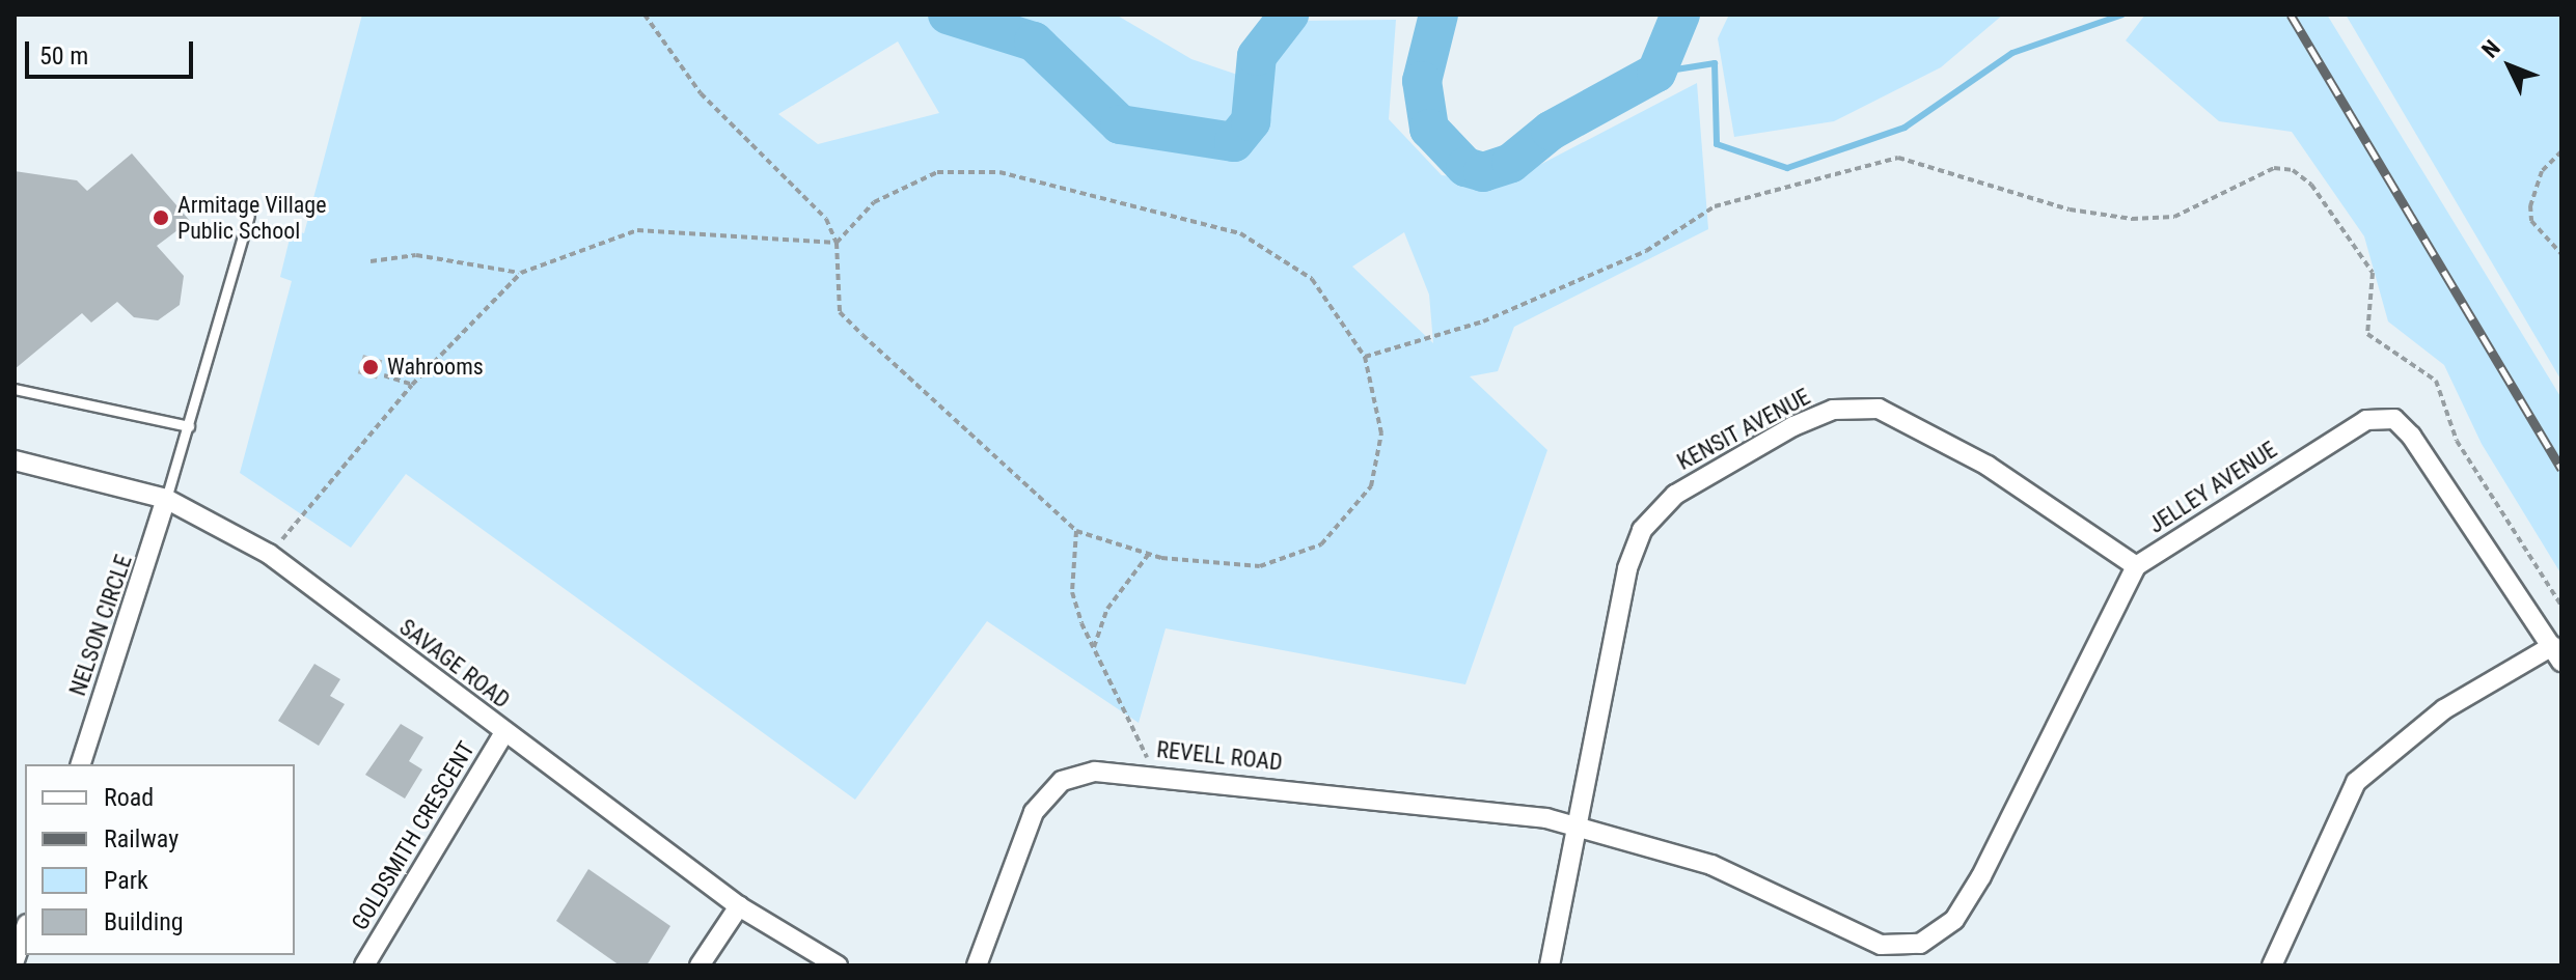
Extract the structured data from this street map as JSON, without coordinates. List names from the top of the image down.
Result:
{
  "streets": {
    "street": [
      "KENSIT AVENUE",
      "JELLEY AVENUE",
      "NELSON CIRCLE",
      "SAVAGE ROAD",
      "REVELL ROAD",
      "GOLDSMITH CRESCENT"
    ]
  },
  "crossings": [
    ["KENSIT AVENUE", "JELLEY AVENUE"],
    ["KENSIT AVENUE", "REVELL ROAD"],
    ["NELSON CIRCLE", "SAVAGE ROAD"],
    ["SAVAGE ROAD", "GOLDSMITH CRESCENT"]
  ],
  "places": ["Armitage Village Public School", "Wahrooms"],
  "legend": [
    "Road",
    "Railway",
    "Park",
    "Building"
  ],
  "scale_bar": "50 m",
  "north": "top left"
}
